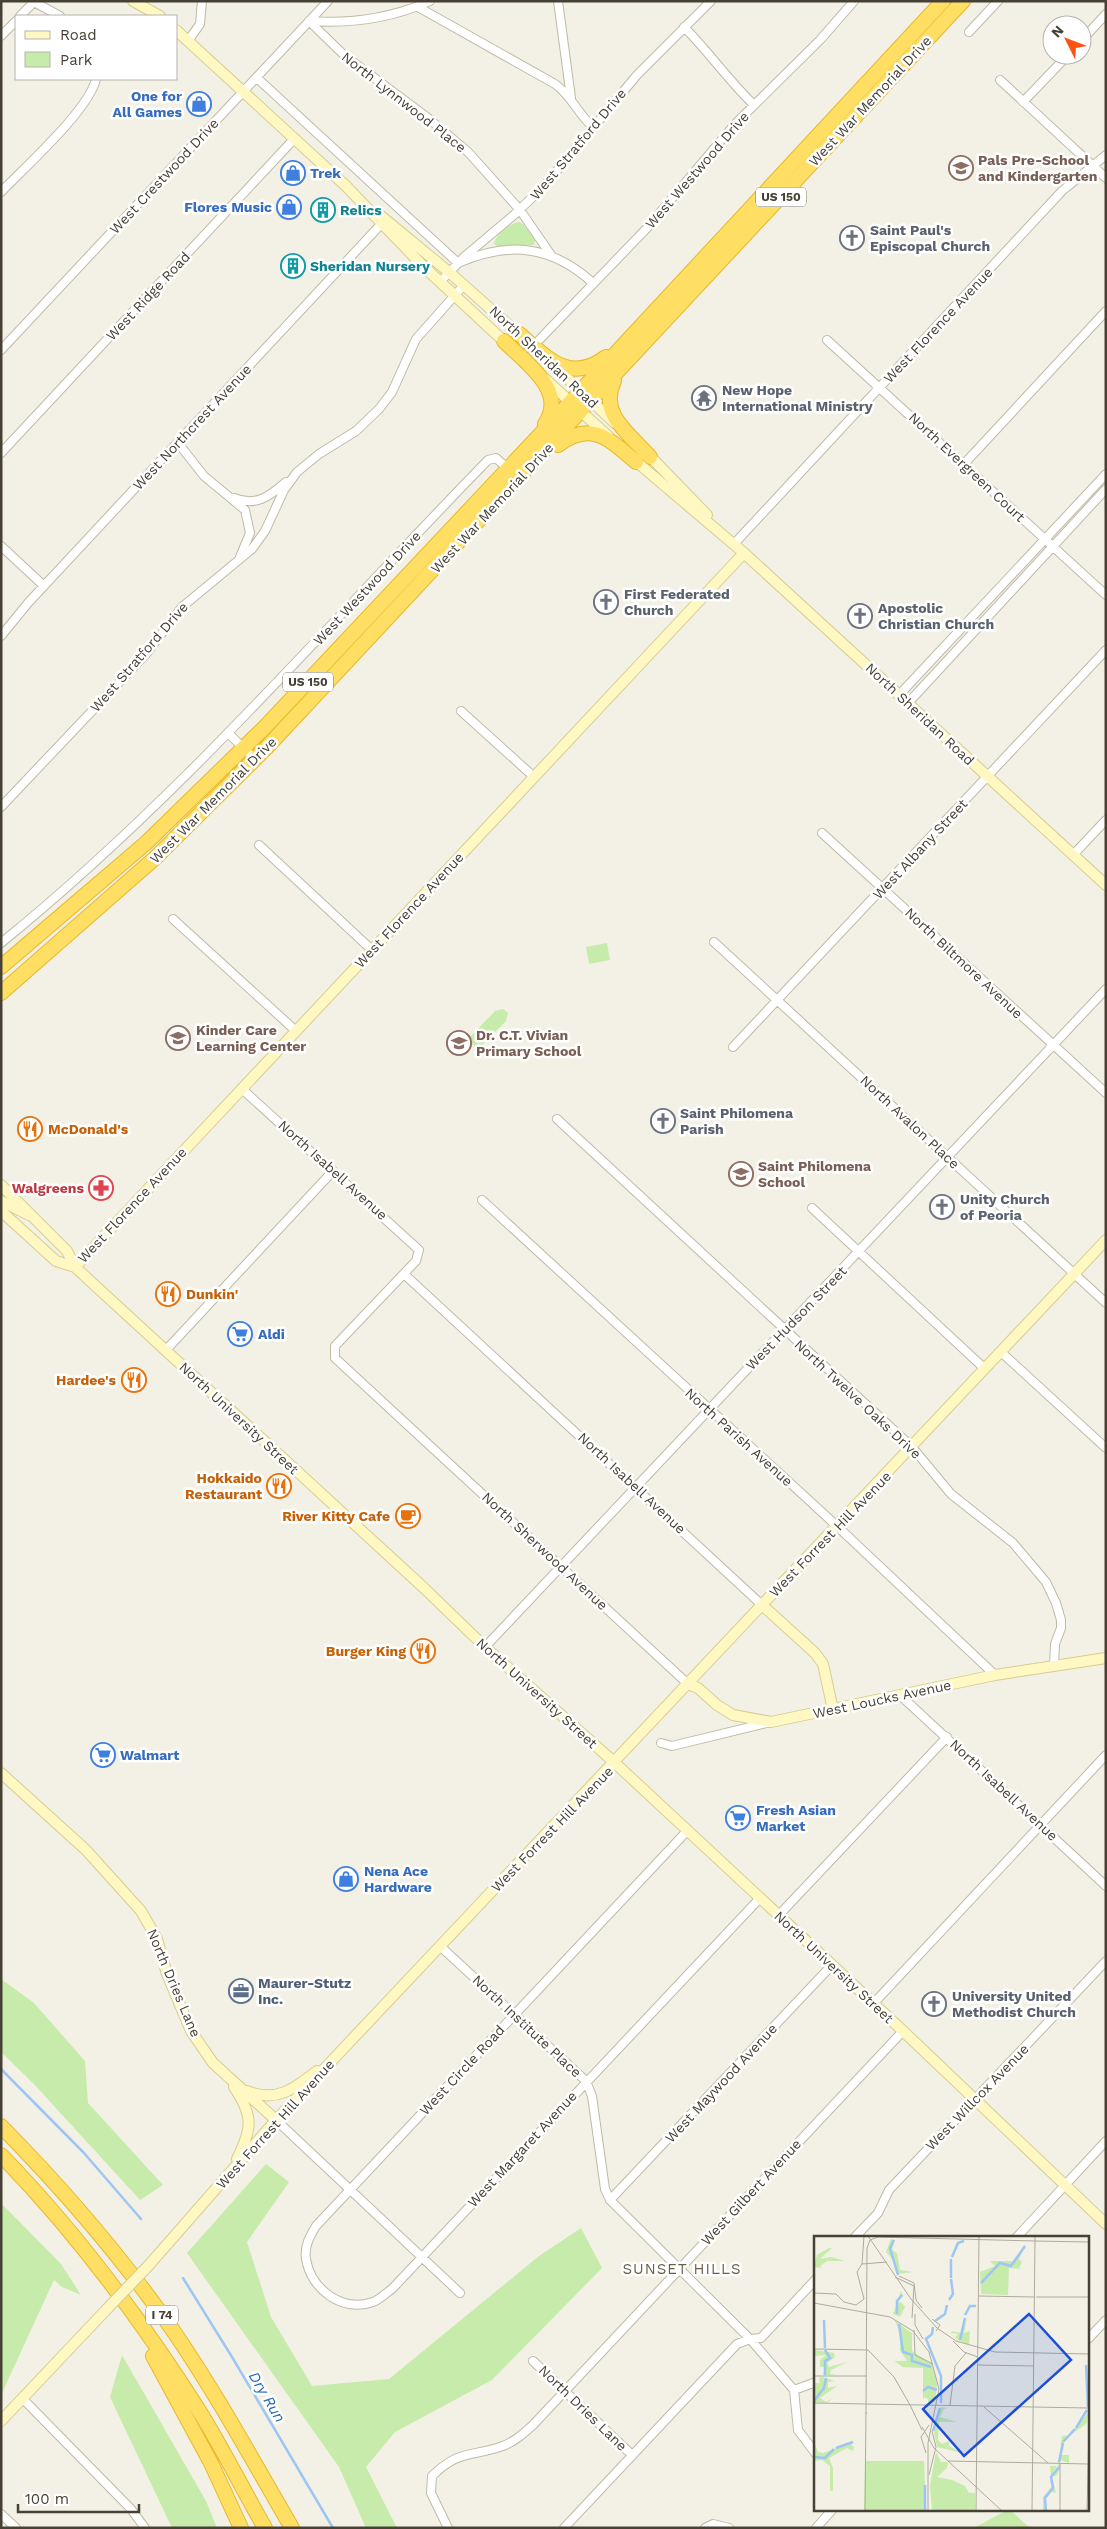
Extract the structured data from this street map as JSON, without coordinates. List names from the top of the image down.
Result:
{
  "streets": {
    "highway": ["West War Memorial Drive", "US 150", "I 74"],
    "main road": [
      "West Florence Avenue",
      "North Sheridan Road",
      "North Isabell Avenue",
      "North University Street",
      "West Forrest Hill Avenue",
      "North Sherwood Avenue",
      "West Loucks Avenue",
      "North Dries Lane"
    ],
    "street": [
      "North Lynnwood Place",
      "West Stratford Drive",
      "West Westwood Drive",
      "West Crestwood Drive",
      "West Ridge Road",
      "West Northcrest Avenue",
      "North Evergreen Court",
      "West Albany Street",
      "North Biltmore Avenue",
      "North Avalon Place",
      "West Hudson Street",
      "North Twelve Oaks Drive",
      "North Parish Avenue",
      "North Institute Place",
      "West Circle Road",
      "West Maywood Avenue",
      "West Willcox Avenue",
      "West Margaret Avenue",
      "West Gilbert Avenue"
    ]
  },
  "crossings": [
    ["West War Memorial Drive", "West Westwood Drive"],
    ["West War Memorial Drive", "North Sheridan Road"],
    ["North Lynnwood Place", "West Stratford Drive"],
    ["North Lynnwood Place", "West Westwood Drive"],
    ["North Lynnwood Place", "West Crestwood Drive"],
    ["West Stratford Drive", "North Sheridan Road"],
    ["West Crestwood Drive", "North Sheridan Road"],
    ["West Ridge Road", "North Sheridan Road"],
    ["West Florence Avenue", "North Sheridan Road"],
    ["West Florence Avenue", "North Evergreen Court"],
    ["West Florence Avenue", "North Isabell Avenue"],
    ["West Florence Avenue", "North University Street"],
    ["North Sheridan Road", "West Northcrest Avenue"],
    ["North Sheridan Road", "West Albany Street"],
    ["West Albany Street", "North Biltmore Avenue"],
    ["West Albany Street", "North Avalon Place"],
    ["North Biltmore Avenue", "West Hudson Street"],
    ["North Avalon Place", "West Hudson Street"],
    ["North Avalon Place", "West Forrest Hill Avenue"],
    ["North Isabell Avenue", "West Hudson Street"],
    ["North Isabell Avenue", "West Forrest Hill Avenue"],
    ["North Isabell Avenue", "North Sherwood Avenue"],
    ["North Isabell Avenue", "West Loucks Avenue"],
    ["West Hudson Street", "North Twelve Oaks Drive"],
    ["West Hudson Street", "North University Street"],
    ["West Hudson Street", "North Parish Avenue"],
    ["West Hudson Street", "North Sherwood Avenue"],
    ["North Twelve Oaks Drive", "West Forrest Hill Avenue"],
    ["North Twelve Oaks Drive", "West Loucks Avenue"],
    ["North University Street", "West Forrest Hill Avenue"],
    ["North University Street", "West Circle Road"],
    ["North University Street", "West Maywood Avenue"],
    ["North University Street", "West Willcox Avenue"],
    ["North University Street", "West Margaret Avenue"],
    ["North University Street", "West Gilbert Avenue"],
    ["North Parish Avenue", "West Forrest Hill Avenue"],
    ["North Parish Avenue", "West Loucks Avenue"],
    ["West Forrest Hill Avenue", "North Sherwood Avenue"],
    ["West Forrest Hill Avenue", "North Dries Lane"],
    ["West Forrest Hill Avenue", "North Institute Place"],
    ["North Sherwood Avenue", "West Loucks Avenue"],
    ["North Dries Lane", "West Circle Road"],
    ["North Dries Lane", "West Margaret Avenue"],
    ["North Dries Lane", "West Gilbert Avenue"],
    ["North Institute Place", "West Circle Road"],
    ["North Institute Place", "West Maywood Avenue"],
    ["North Institute Place", "West Margaret Avenue"],
    ["North Institute Place", "West Gilbert Avenue"],
    ["West Circle Road", "West Margaret Avenue"]
  ],
  "districts": ["SUNSET HILLS"],
  "water": ["Dry Run"],
  "places": {
    "shop": [
      "One for All Games",
      "Trek",
      "Flores Music",
      "Nena Ace Hardware"
    ],
    "school or university": [
      "Pals Pre-School and Kindergarten",
      "Kinder Care Learning Center",
      "Dr. C.T. Vivian Primary School",
      "Saint Philomena School"
    ],
    "building": ["Relics", "Sheridan Nursery"],
    "church": [
      "Saint Paul's Episcopal Church",
      "First Federated Church",
      "Apostolic Christian Church",
      "Saint Philomena Parish",
      "Unity Church of Peoria",
      "University United Methodist Church"
    ],
    "temple": ["New Hope International Ministry"],
    "restaurant": [
      "McDonald's",
      "Dunkin'",
      "Hardee's",
      "Hokkaido Restaurant",
      "Burger King"
    ],
    "pharmacy": ["Walgreens"],
    "supermarket": ["Aldi", "Walmart", "Fresh Asian Market"],
    "cafe": ["River Kitty Cafe"],
    "office": ["Maurer-Stutz Inc."]
  },
  "legend": ["Road", "Park"],
  "scale_bar": "100 m",
  "north": "top left"
}
